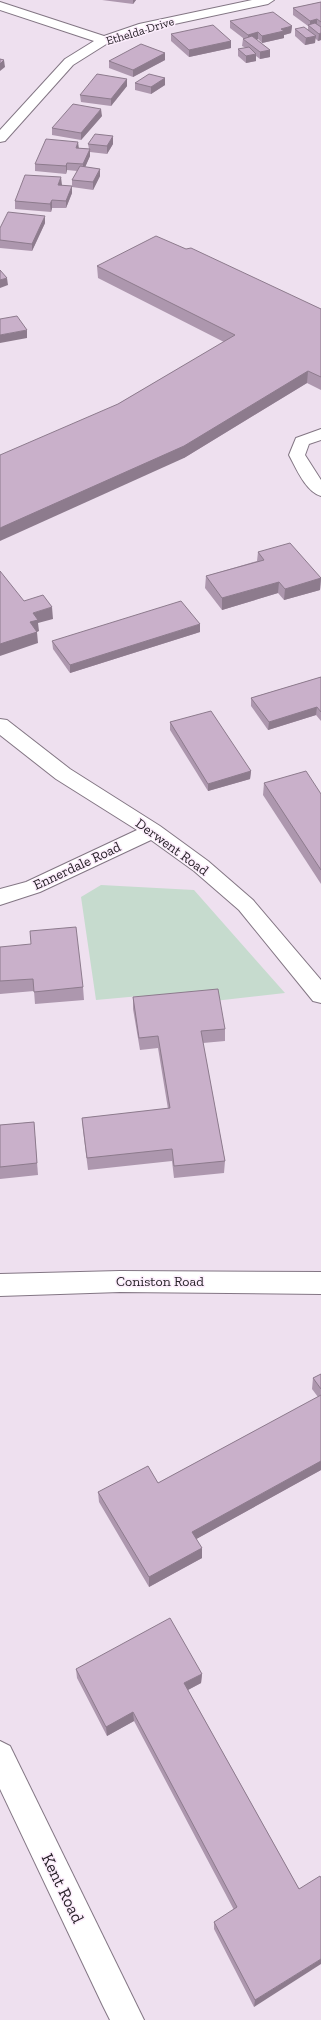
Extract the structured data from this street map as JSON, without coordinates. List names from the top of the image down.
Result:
{
  "streets": {
    "street": [
      "Ethelda Drive",
      "Derwent Road",
      "Ennerdale Road",
      "Coniston Road",
      "Kent Road"
    ]
  },
  "crossings": [
    ["Derwent Road", "Ennerdale Road"]
  ]
}
